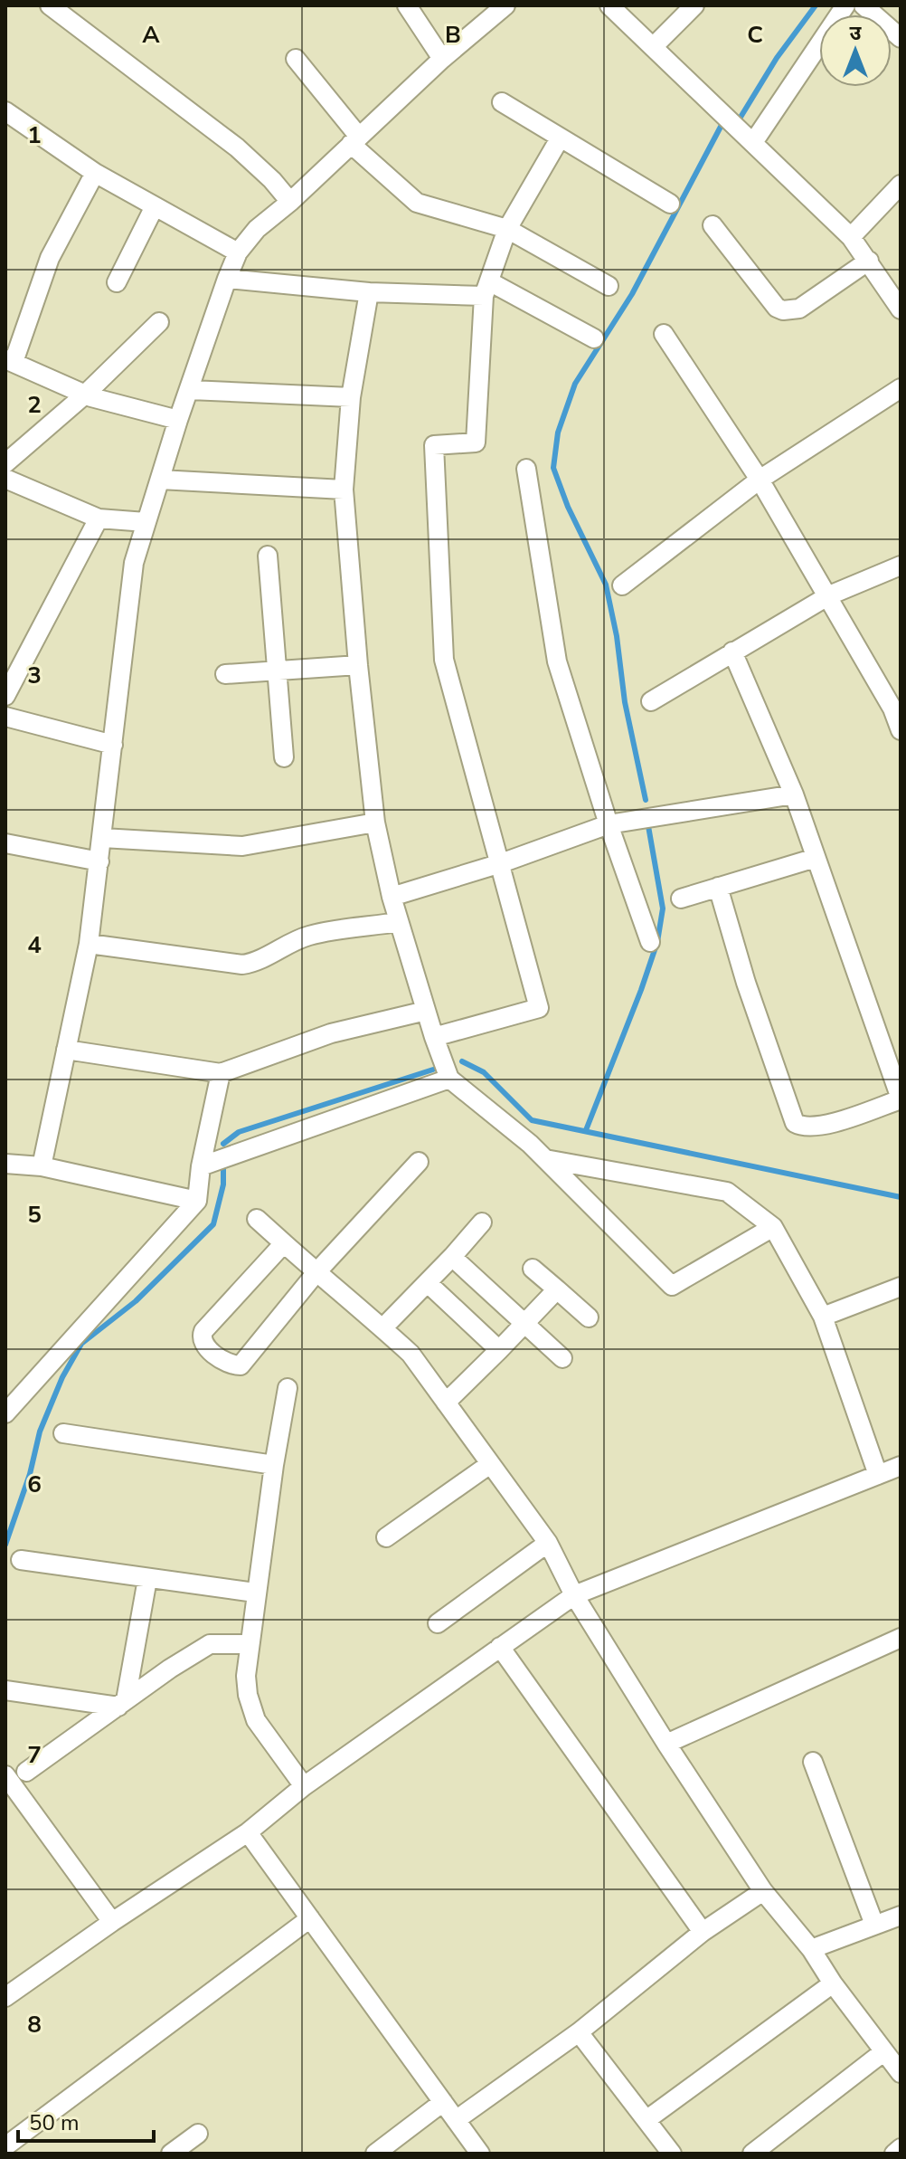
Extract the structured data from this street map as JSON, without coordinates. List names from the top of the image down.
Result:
{
  "scale_bar": "50 m",
  "north": "top",
  "grid": {
    "columns": ["A", "B", "C"],
    "rows": [
      "1",
      "2",
      "3",
      "4",
      "5",
      "6",
      "7",
      "8"
    ]
  }
}
